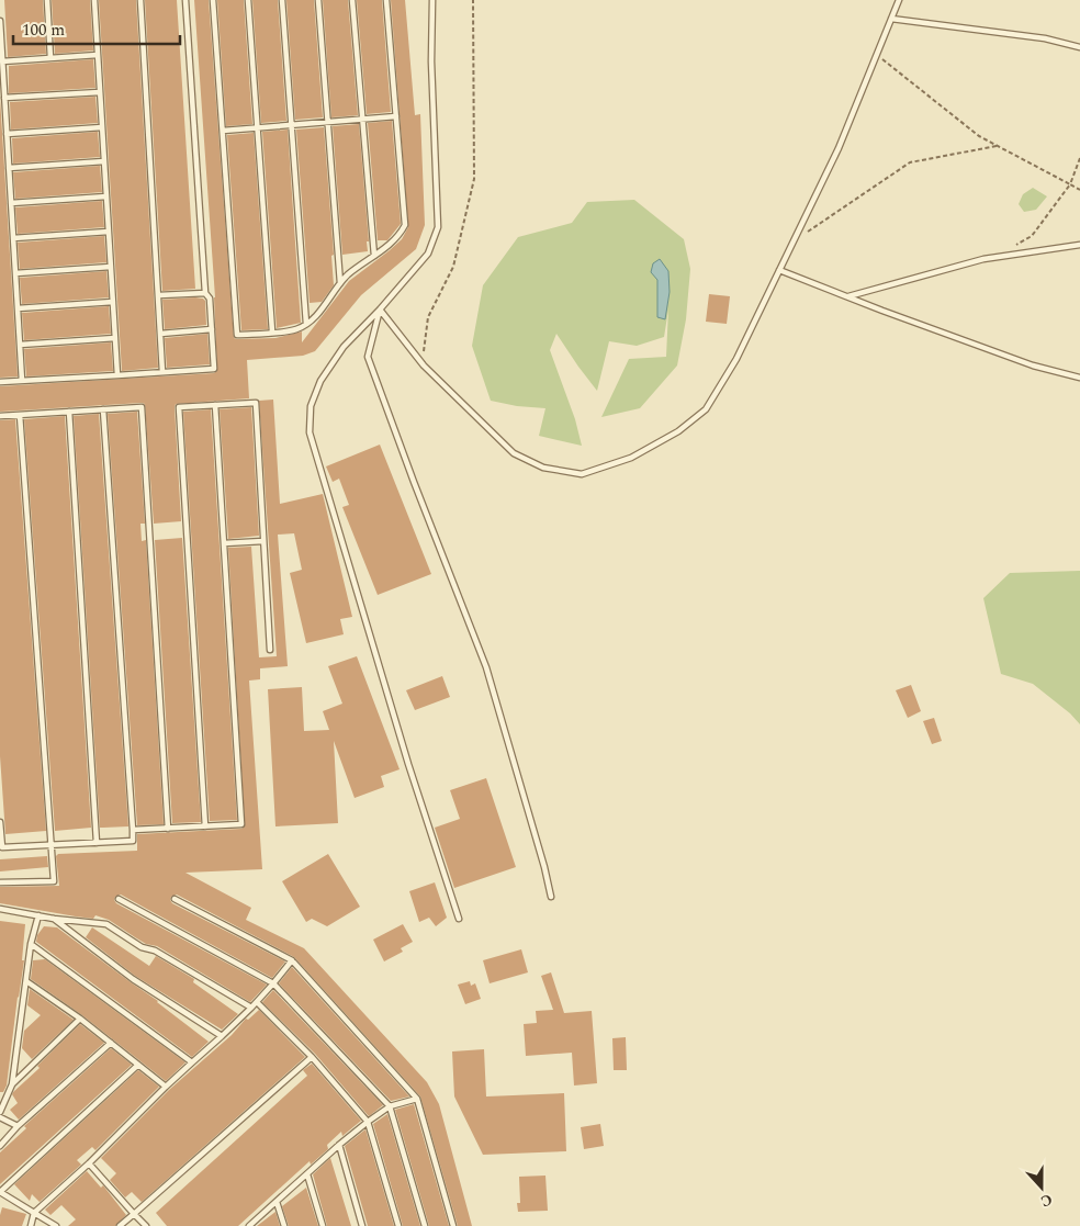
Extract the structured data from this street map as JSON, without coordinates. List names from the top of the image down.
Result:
{
  "scale_bar": "100 m",
  "north": "bottom"
}
